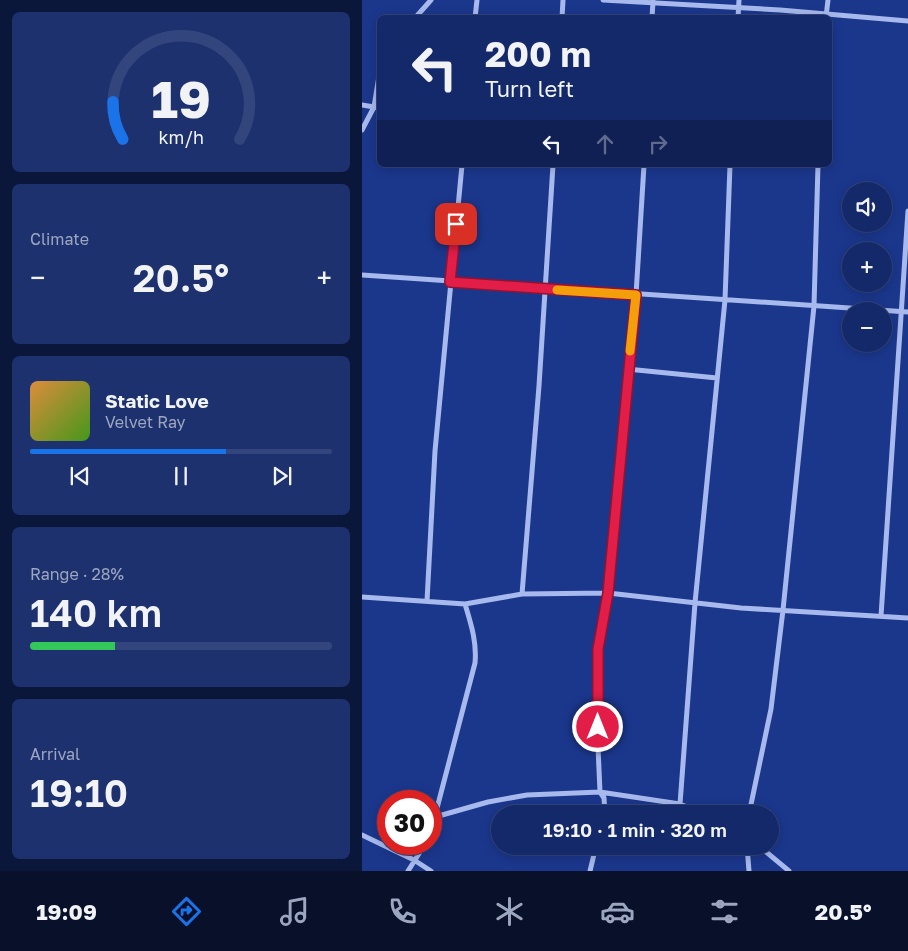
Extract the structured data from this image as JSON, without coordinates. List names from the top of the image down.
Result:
{
  "page": {
    "turn": ["200 m", "Turn left"],
    "map_buttons": ["+", "−"],
    "tile": [
      "Climate",
      ["Range · 28%", "140 km"],
      ["Arrival", "19:10"]
    ],
    "heat": ["−", "20.5°", "+"],
    "song": ["Static Love", "Velvet Ray"],
    "limit": "30",
    "trip": "19:10 · 1 min · 320 m",
    "tabs": ["19:09", "20.5°"],
    "gauge": ["19", "km/h"]
  }
}
